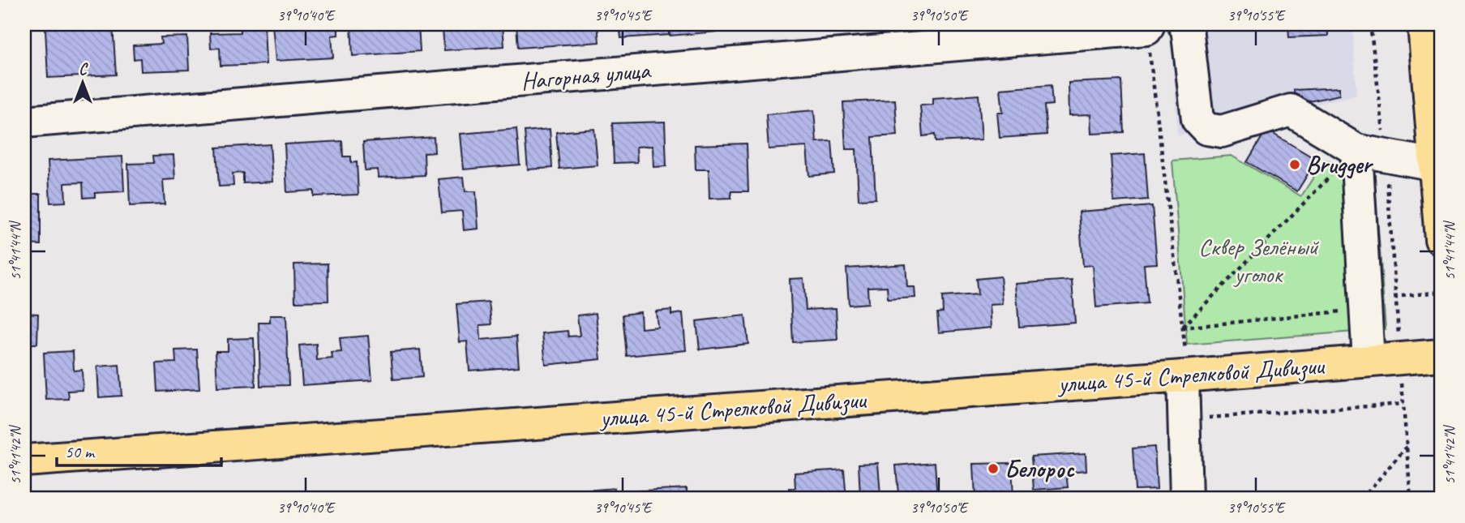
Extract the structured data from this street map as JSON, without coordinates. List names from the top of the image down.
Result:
{
  "streets": {
    "main road": ["улица 45-й Стрелковой Дивизии"],
    "street": ["Нагорная улица"]
  },
  "parks": ["Сквер Зелёный уголок"],
  "places": ["Brugger", "Белорос"],
  "scale_bar": "50 m",
  "north": "top",
  "coordinates": [
    "39°10'40\"E",
    "39°10'45\"E",
    "39°10'50\"E",
    "39°10'55\"E",
    "51°41'44\"N",
    "51°41'42\"N"
  ]
}
